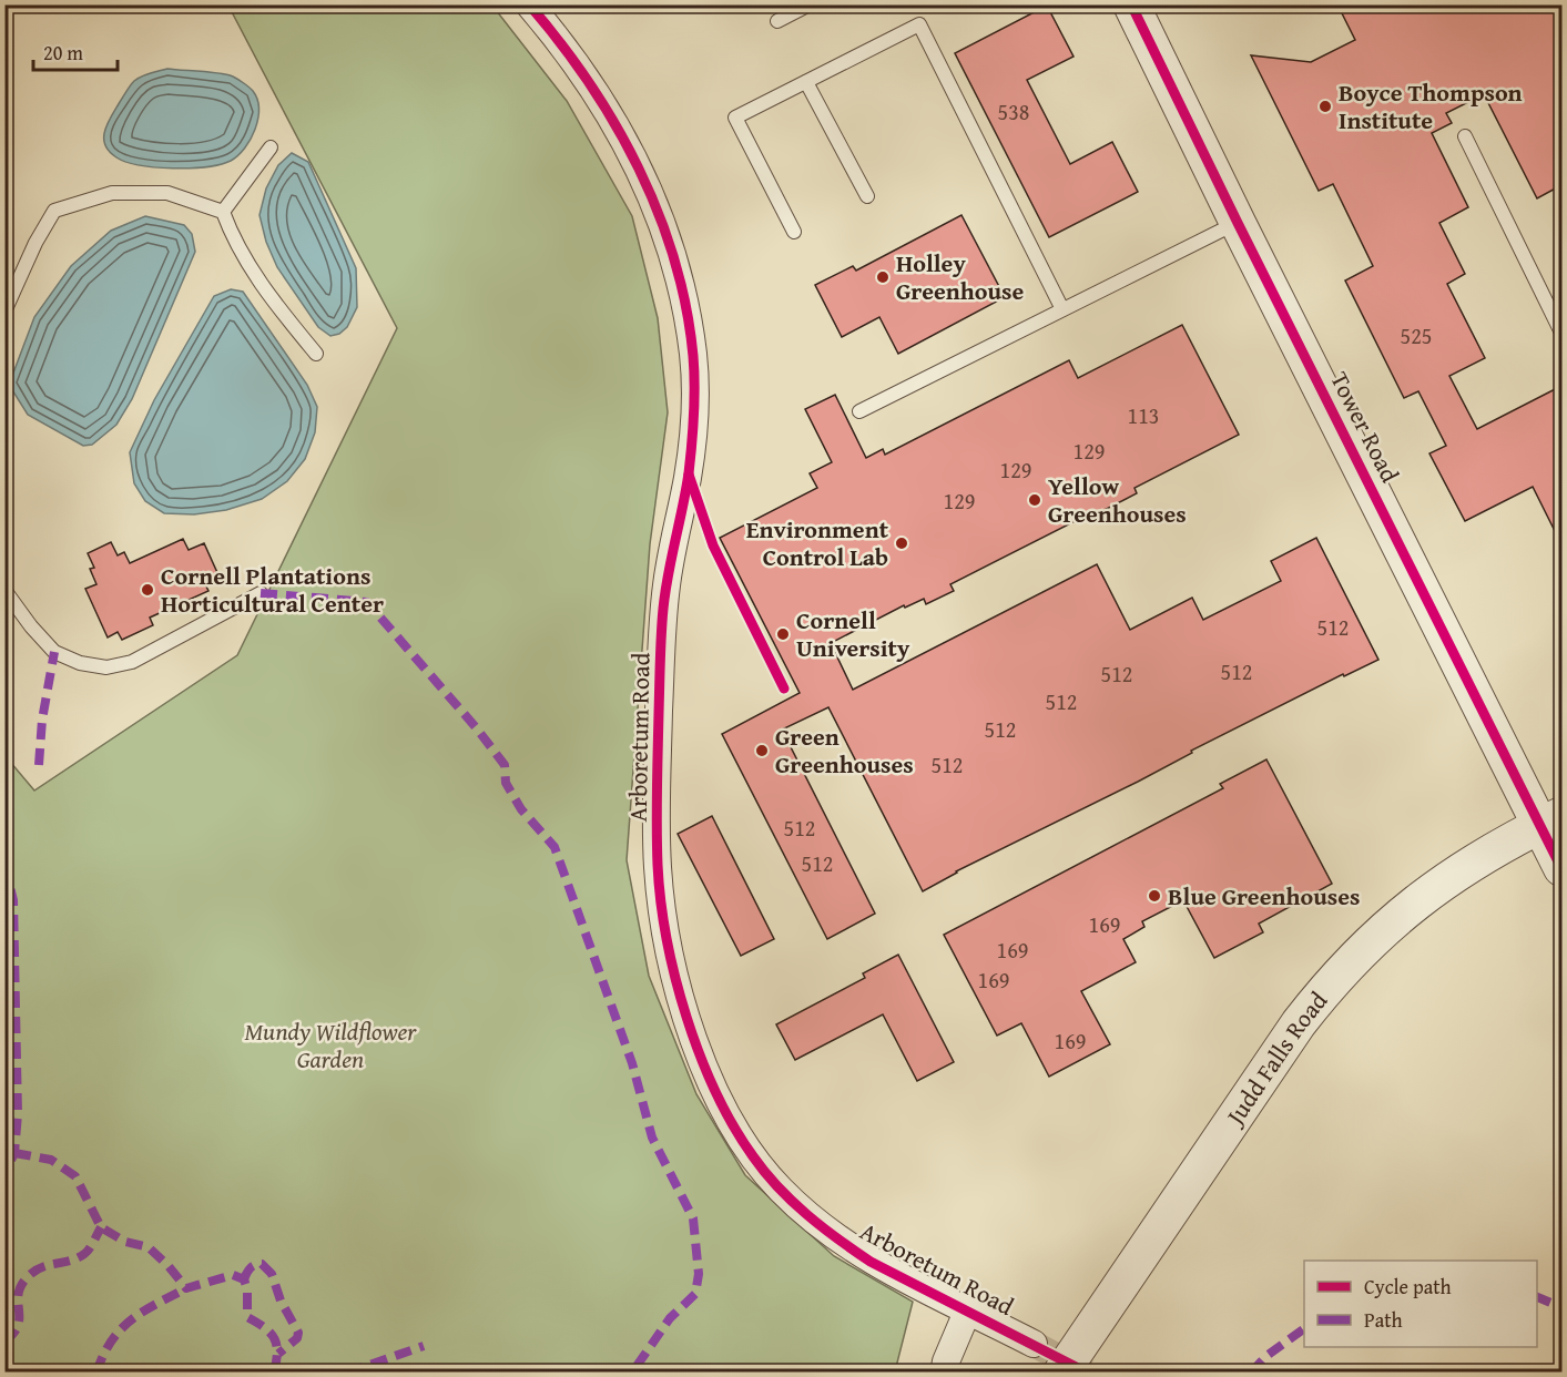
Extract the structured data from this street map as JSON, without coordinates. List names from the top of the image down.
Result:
{
  "streets": {
    "street": ["Tower Road", "Arboretum Road", "Judd Falls Road"]
  },
  "crossings": [
    ["Tower Road", "Judd Falls Road"]
  ],
  "parks": ["Mundy Wildflower Garden"],
  "places": [
    "Boyce Thompson Institute",
    "Holley Greenhouse",
    "Yellow Greenhouses",
    "Environment Control Lab",
    "Cornell Plantations Horticultural Center",
    "Cornell University",
    "Green Greenhouses",
    "Blue Greenhouses"
  ],
  "house_numbers": [
    "538",
    "525",
    "113",
    "129",
    "129",
    "129",
    "512",
    "512",
    "512",
    "512",
    "512",
    "512",
    "512",
    "512",
    "169",
    "169",
    "169",
    "169"
  ],
  "legend": ["Cycle path", "Path"],
  "scale_bar": "20 m"
}
